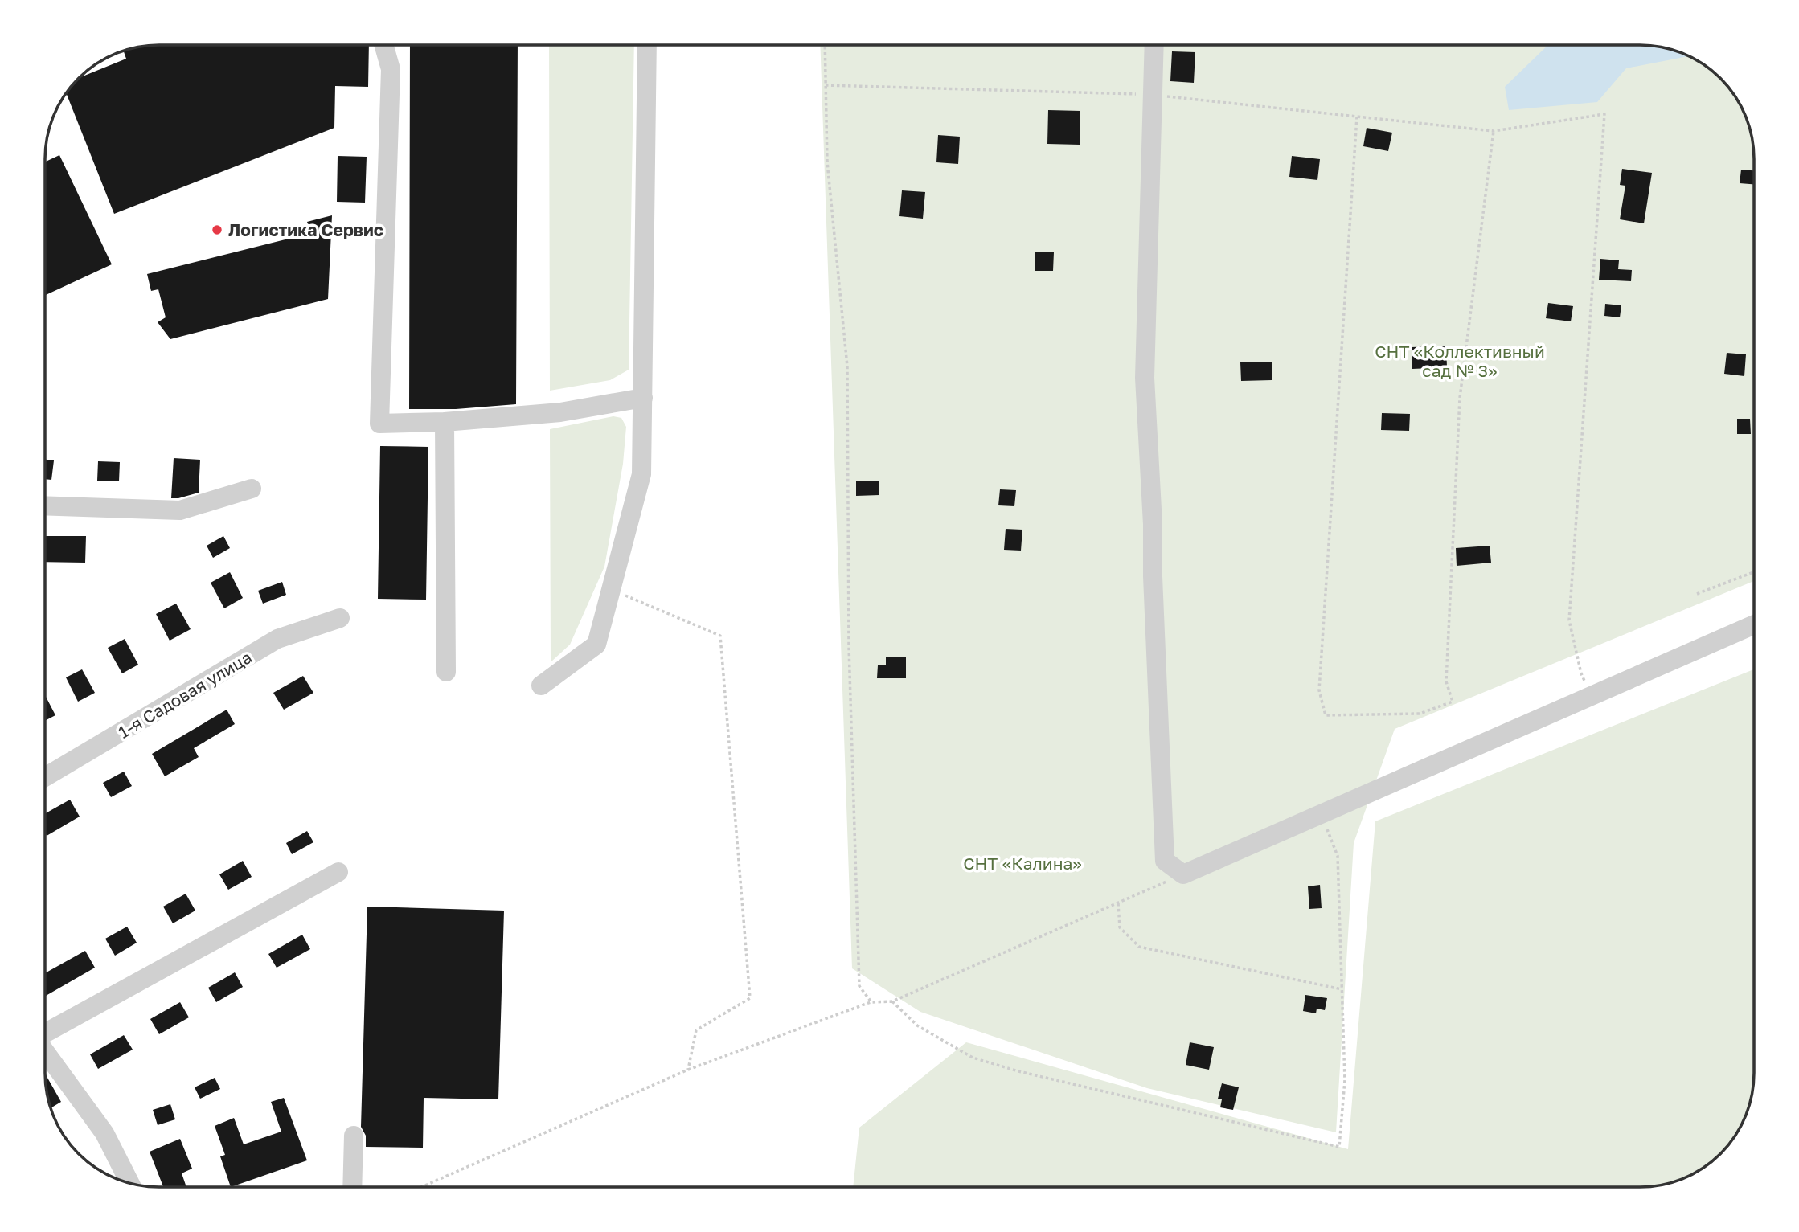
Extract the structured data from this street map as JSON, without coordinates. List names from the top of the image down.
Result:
{
  "streets": {
    "street": ["1-я Садовая улица"]
  },
  "parks": ["СНТ «Коллективный сад № 3»", "СНТ «Калина»"],
  "places": ["Логистика Сервис"]
}
